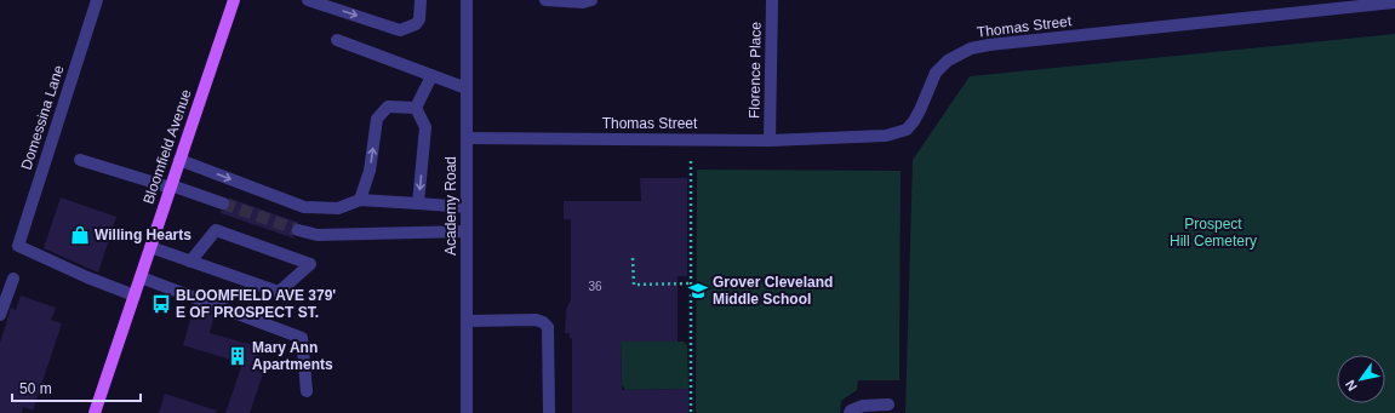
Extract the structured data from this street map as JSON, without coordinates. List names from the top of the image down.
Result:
{
  "streets": {
    "main road": ["Bloomfield Avenue"],
    "street": [
      "Thomas Street",
      "Florence Place",
      "Domessina Lane",
      "Academy Road"
    ]
  },
  "crossings": [
    ["Thomas Street", "Florence Place"],
    ["Thomas Street", "Academy Road"],
    ["Domessina Lane", "Bloomfield Avenue"]
  ],
  "parks": ["Prospect Hill Cemetery"],
  "places": {
    "shop": ["Willing Hearts"],
    "school or university": ["Grover Cleveland Middle School"],
    "bus stop": ["BLOOMFIELD AVE 379' E OF PROSPECT ST."],
    "building": ["Mary Ann Apartments"]
  },
  "house_numbers": ["36"],
  "scale_bar": "50 m",
  "north": "bottom left"
}
